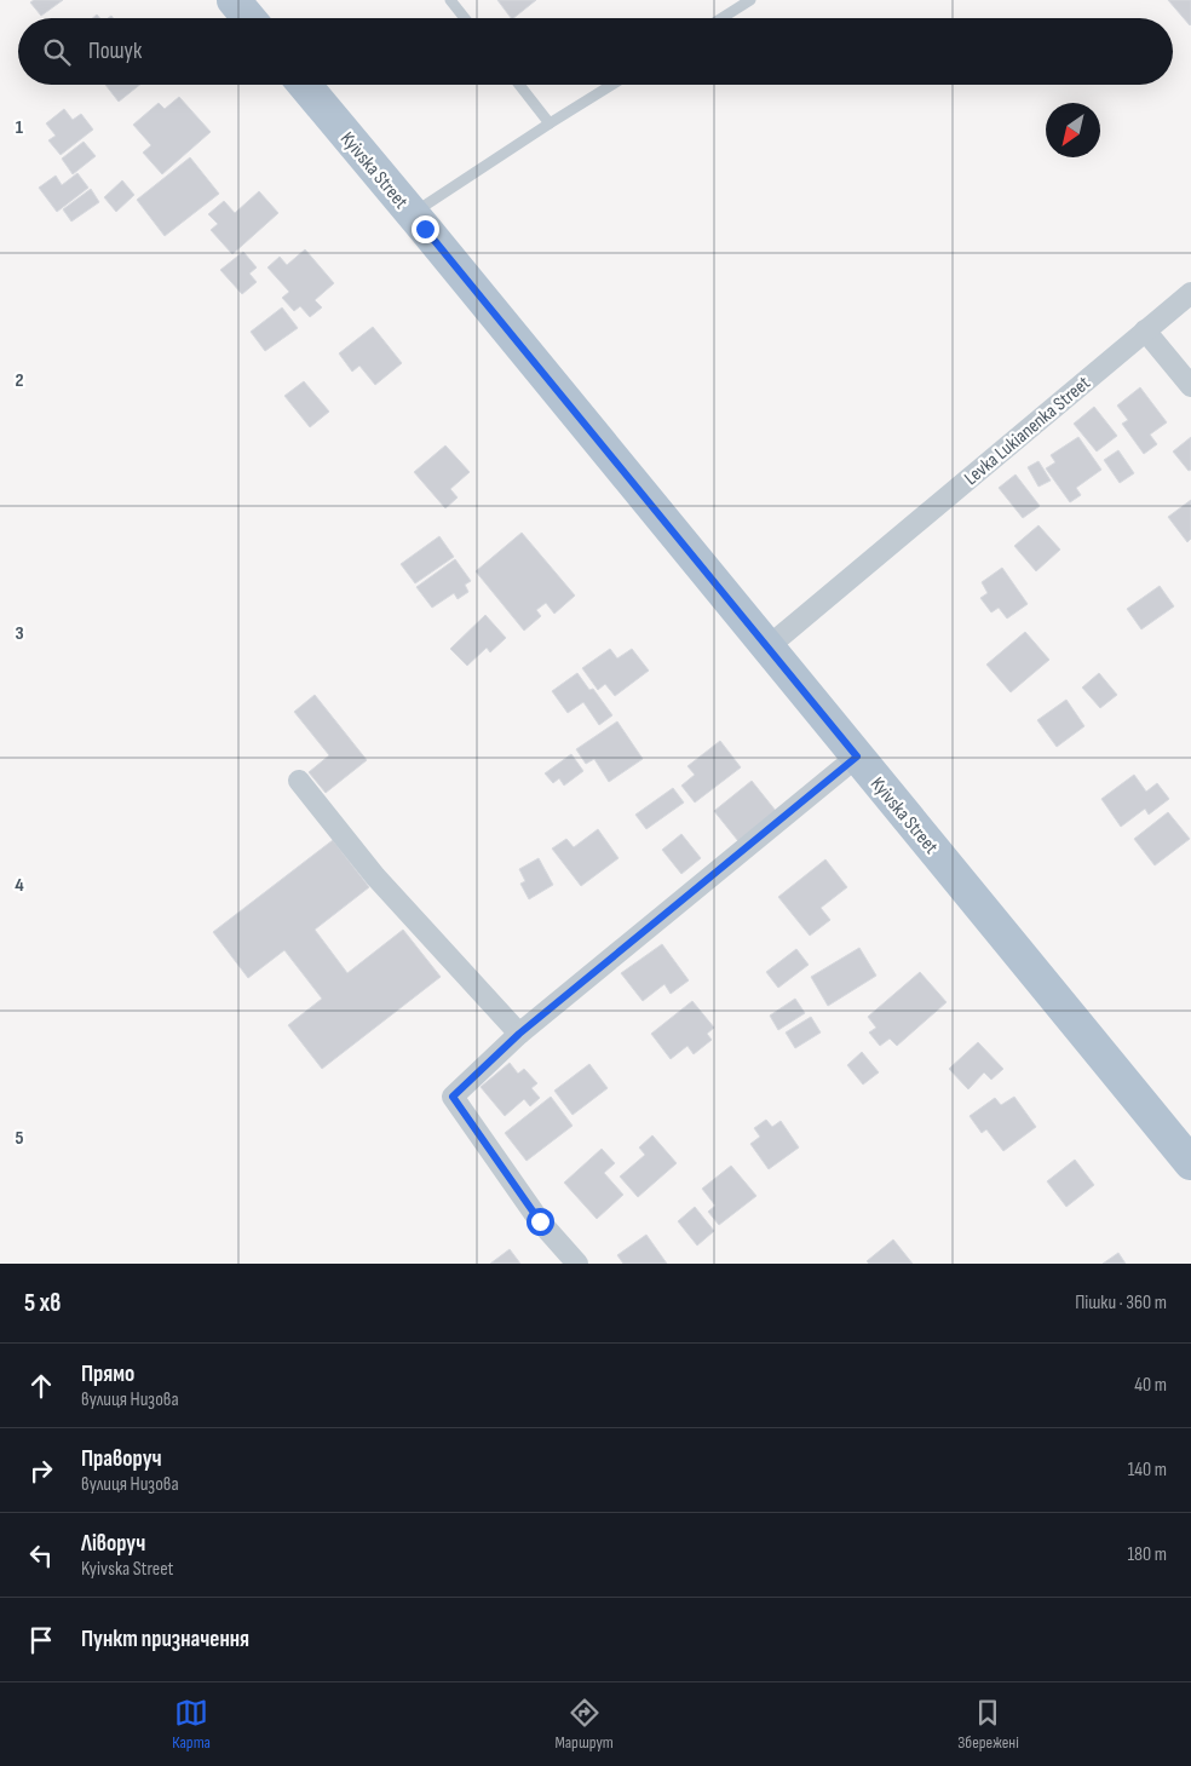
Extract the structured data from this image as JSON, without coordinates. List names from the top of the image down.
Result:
{
  "streets": {
    "main road": ["Kyivska Street"],
    "street": ["Levka Lukianenka Street"]
  },
  "crossings": [
    ["Kyivska Street", "Levka Lukianenka Street"]
  ],
  "north": "bottom left",
  "page": {
    "search": "Пошук",
    "heading": ["5 хв", "Пішки · 360 m"],
    "list": [
      ["Прямо", "вулиця Низова", "40 m"],
      ["Праворуч", "вулиця Низова", "140 m"],
      ["Ліворуч", "Kyivska Street", "180 m"],
      "Пункт призначення"
    ],
    "nav": ["Карта", "Маршрут", "Збережені"]
  },
  "grid": {
    "rows": [
      "1",
      "2",
      "3",
      "4",
      "5"
    ]
  }
}
